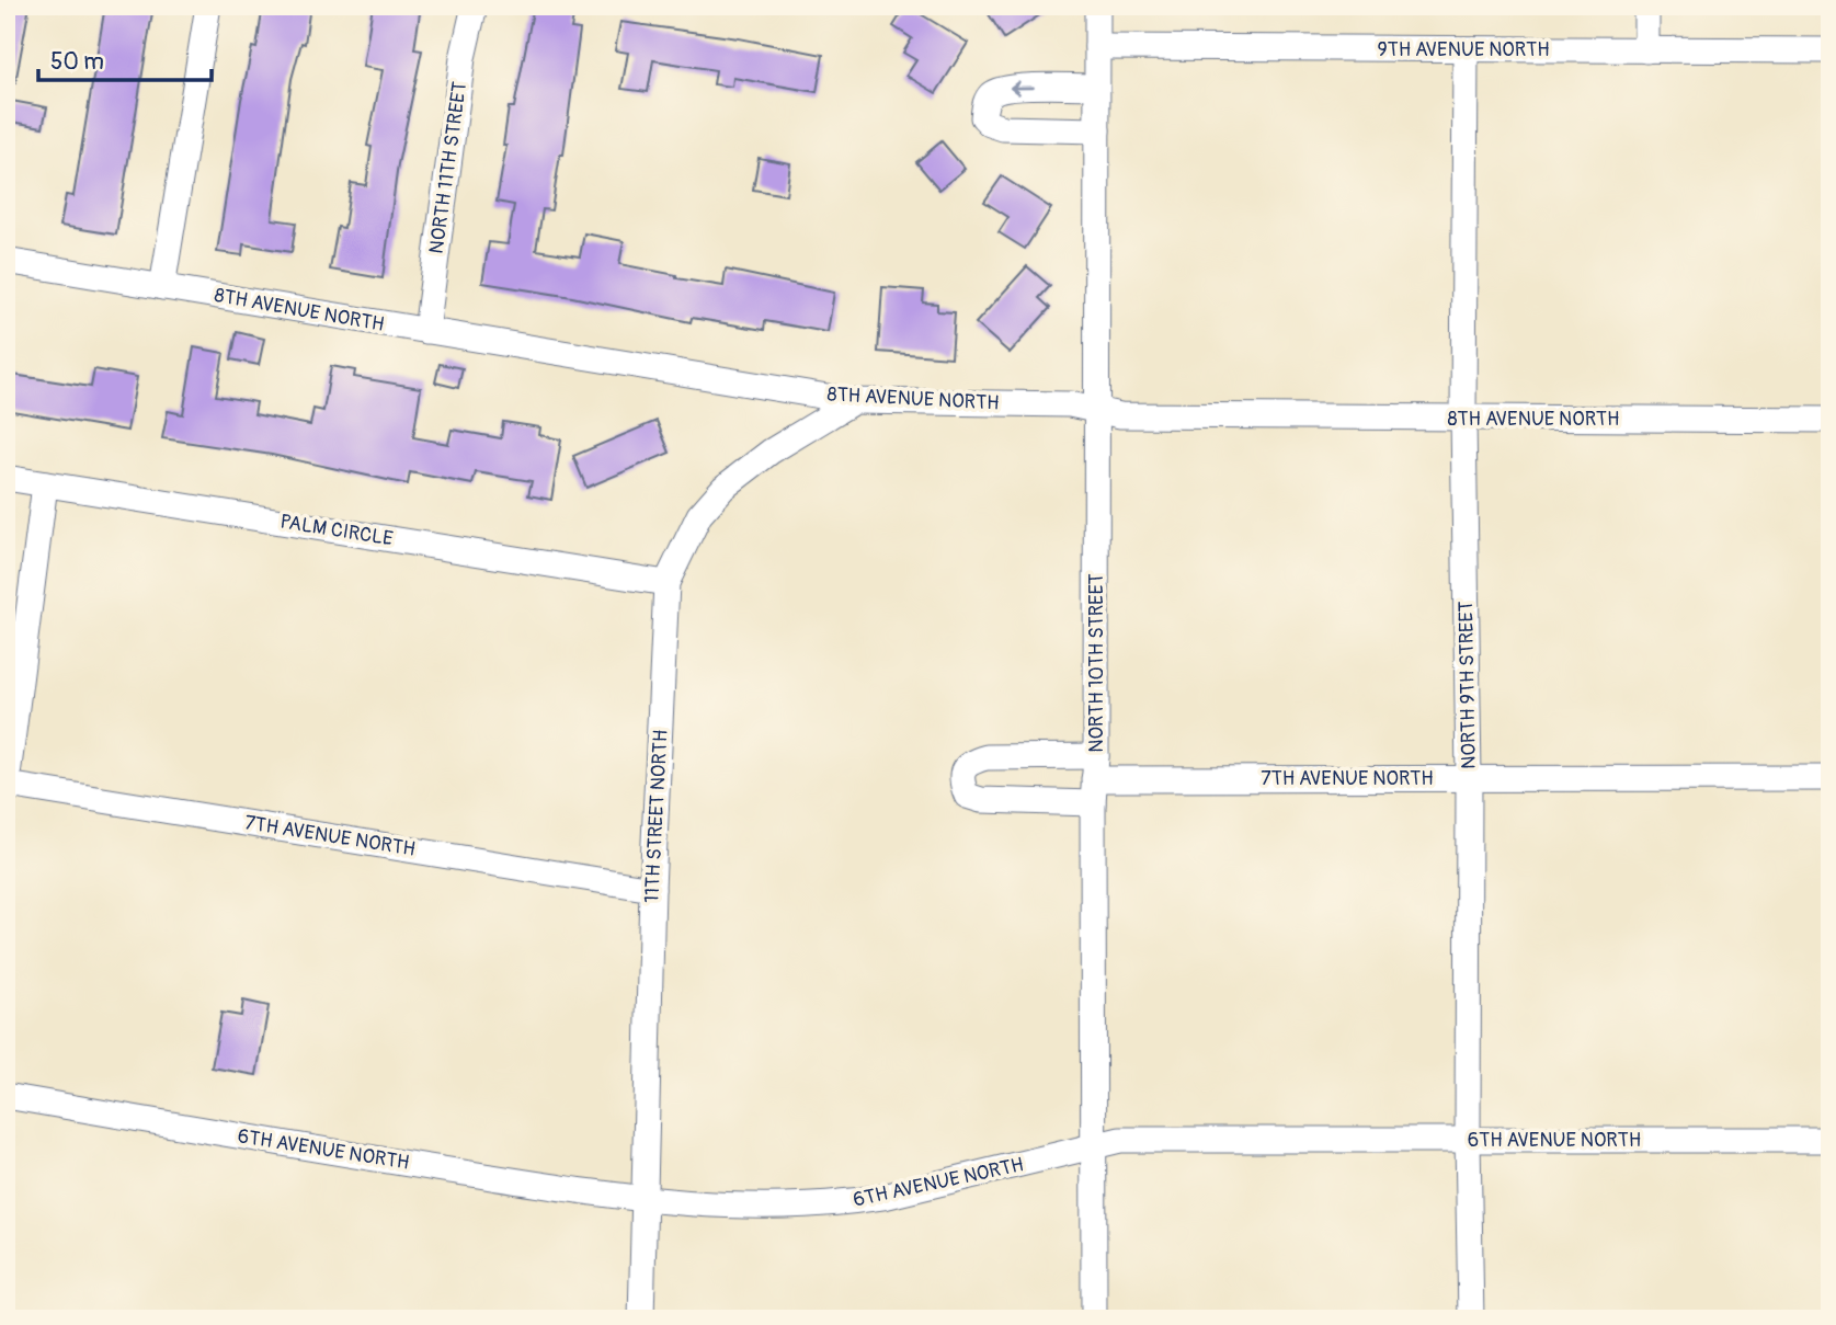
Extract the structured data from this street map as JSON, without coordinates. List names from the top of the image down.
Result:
{
  "streets": {
    "street": [
      "9TH AVENUE NORTH",
      "NORTH 11TH STREET",
      "8TH AVENUE NORTH",
      "PALM CIRCLE",
      "NORTH 10TH STREET",
      "NORTH 9TH STREET",
      "7TH AVENUE NORTH",
      "11TH STREET NORTH",
      "6TH AVENUE NORTH"
    ]
  },
  "crossings": [
    ["9TH AVENUE NORTH", "NORTH 10TH STREET"],
    ["9TH AVENUE NORTH", "NORTH 9TH STREET"],
    ["NORTH 11TH STREET", "8TH AVENUE NORTH"],
    ["8TH AVENUE NORTH", "NORTH 10TH STREET"],
    ["8TH AVENUE NORTH", "NORTH 9TH STREET"],
    ["8TH AVENUE NORTH", "11TH STREET NORTH"],
    ["PALM CIRCLE", "11TH STREET NORTH"],
    ["NORTH 10TH STREET", "7TH AVENUE NORTH"],
    ["NORTH 10TH STREET", "6TH AVENUE NORTH"],
    ["NORTH 9TH STREET", "7TH AVENUE NORTH"],
    ["NORTH 9TH STREET", "6TH AVENUE NORTH"],
    ["7TH AVENUE NORTH", "11TH STREET NORTH"],
    ["11TH STREET NORTH", "6TH AVENUE NORTH"]
  ],
  "scale_bar": "50 m"
}
